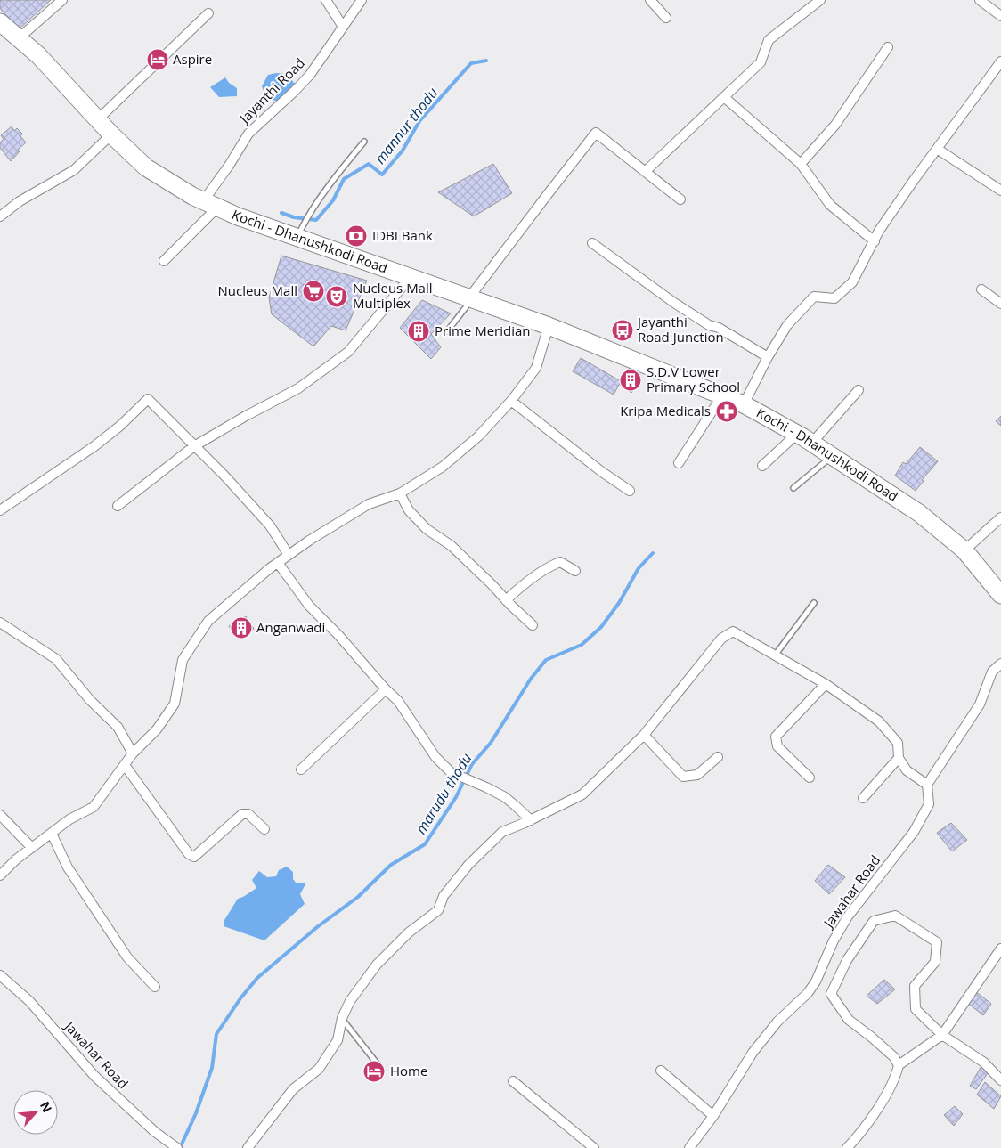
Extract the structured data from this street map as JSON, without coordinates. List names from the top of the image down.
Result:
{
  "streets": {
    "highway": ["Kochi - Dhanushkodi Road"],
    "street": ["Jayanthi Road", "Jawahar Road"]
  },
  "crossings": [
    ["Jayanthi Road", "Kochi - Dhanushkodi Road"]
  ],
  "water": ["mannur thodu", "marudu thodu"],
  "places": {
    "hotel": ["Aspire", "Home"],
    "bank": ["IDBI Bank"],
    "supermarket": ["Nucleus Mall"],
    "theatre": ["Nucleus Mall Multiplex"],
    "bus stop": ["Jayanthi Road Junction"],
    "building": ["Prime Meridian", "S.D.V Lower Primary School", "Anganwadi"],
    "pharmacy": ["Kripa Medicals"]
  },
  "north": "top right"
}
